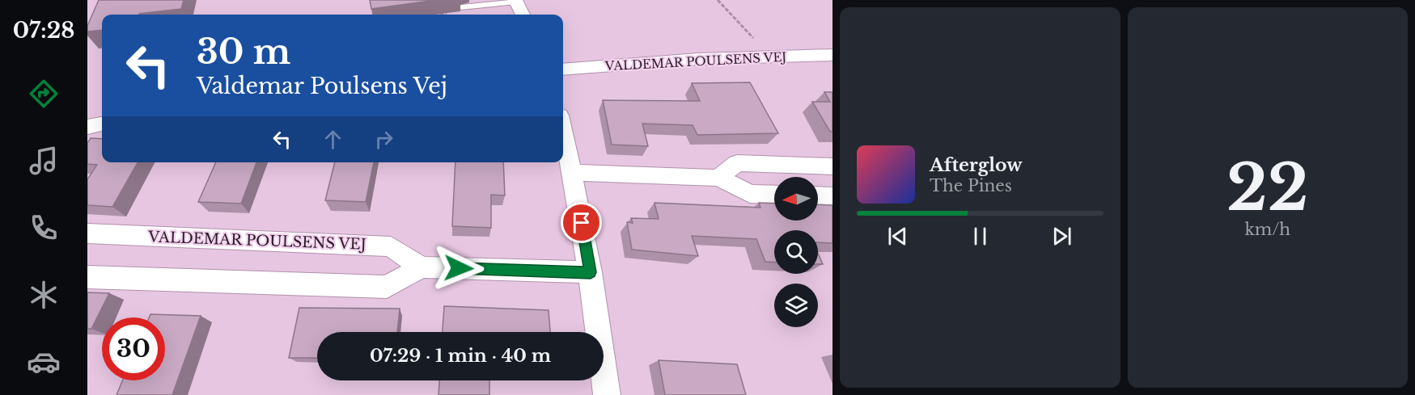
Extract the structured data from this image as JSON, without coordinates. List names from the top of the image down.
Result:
{
  "streets": {
    "street": ["VALDEMAR POULSENS VEJ"]
  },
  "north": "left",
  "page": {
    "tabs": "07:28",
    "tile": ["22", "km/h"],
    "turn": ["30 m", "Valdemar Poulsens Vej"],
    "song": ["Afterglow", "The Pines"],
    "limit": "30",
    "trip": "07:29 · 1 min · 40 m"
  }
}
